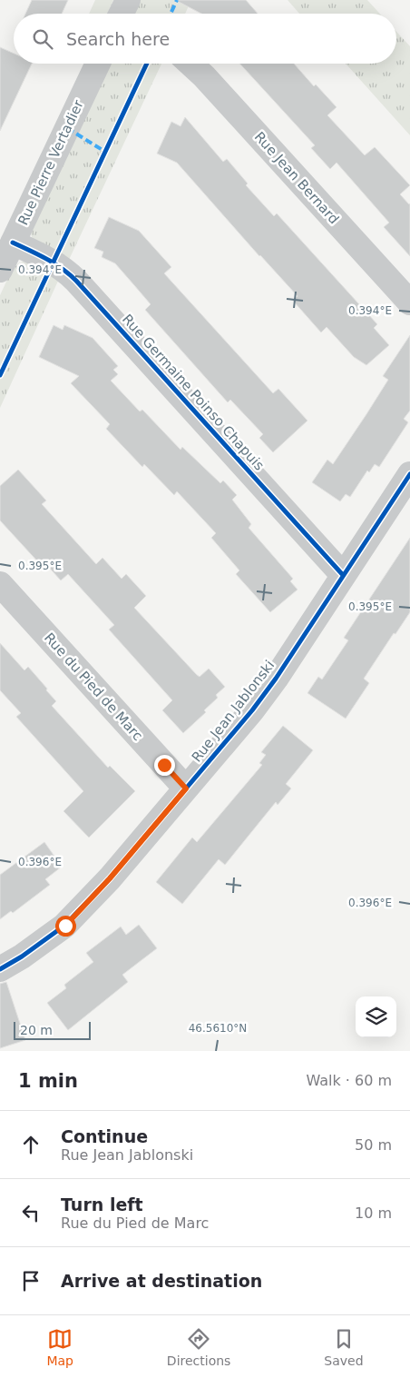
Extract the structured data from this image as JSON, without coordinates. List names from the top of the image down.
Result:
{
  "streets": {
    "street": [
      "Rue Pierre Vertadier",
      "Rue Jean Bernard",
      "Rue Germaine Poinso Chapuis",
      "Rue du Pied de Marc",
      "Rue Jean Jablonski"
    ]
  },
  "crossings": [
    ["Rue Pierre Vertadier", "Rue Germaine Poinso Chapuis"],
    ["Rue Germaine Poinso Chapuis", "Rue Jean Jablonski"],
    ["Rue du Pied de Marc", "Rue Jean Jablonski"]
  ],
  "scale_bar": "20 m",
  "page": {
    "search": "Search here",
    "scale": "20 m",
    "heading": ["1 min", "Walk · 60 m"],
    "list": [
      ["Continue", "Rue Jean Jablonski", "50 m"],
      ["Turn left", "Rue du Pied de Marc", "10 m"],
      "Arrive at destination"
    ],
    "nav": ["Map", "Directions", "Saved"]
  },
  "coordinates": [
    "0.394°E",
    "0.395°E",
    "0.396°E",
    "46.5610°N"
  ]
}
